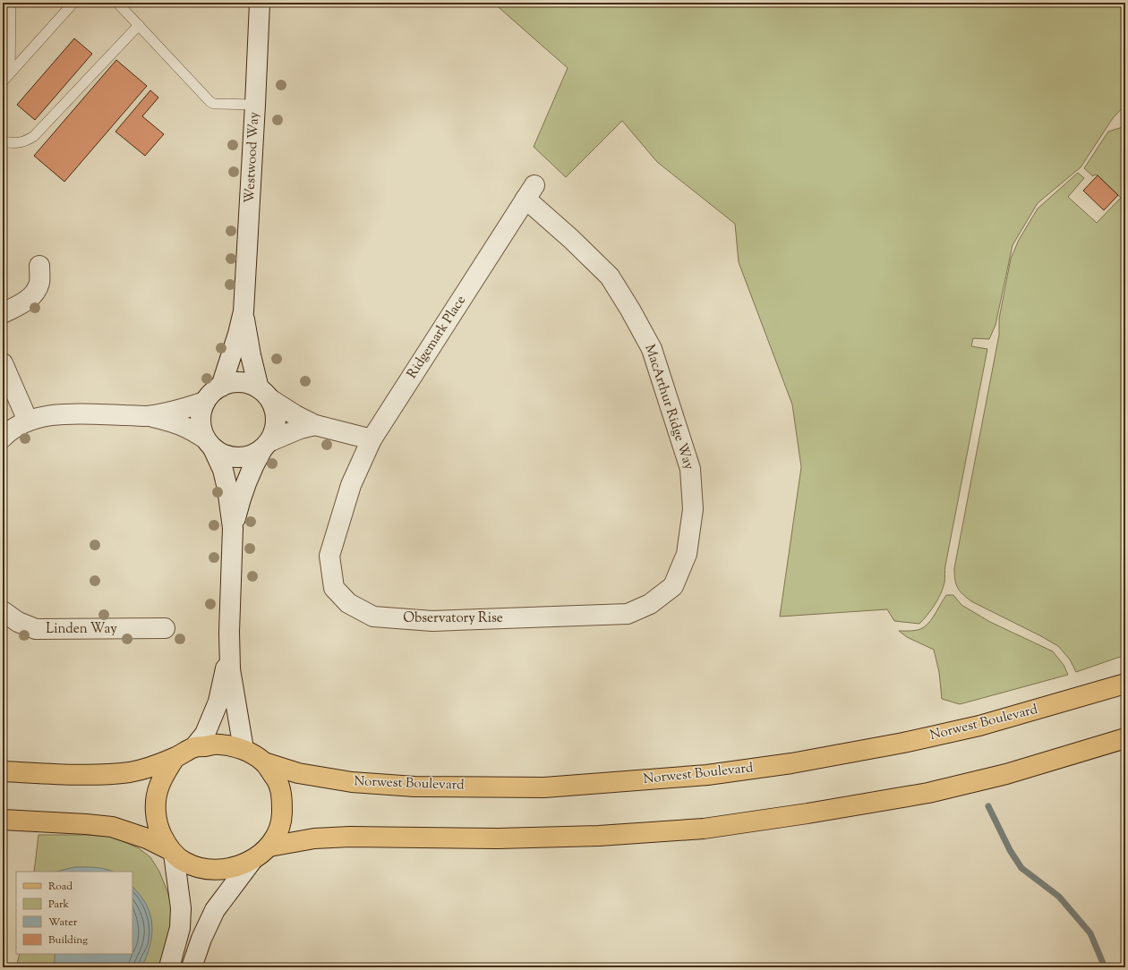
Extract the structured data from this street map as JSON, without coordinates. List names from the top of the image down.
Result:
{
  "streets": {
    "main road": ["Norwest Boulevard"],
    "street": [
      "Westwood Way",
      "Ridgemark Place",
      "MacArthur Ridge Way",
      "Observatory Rise",
      "Linden Way"
    ]
  },
  "crossings": [
    ["Ridgemark Place", "MacArthur Ridge Way"],
    ["Ridgemark Place", "Observatory Rise"],
    ["MacArthur Ridge Way", "Observatory Rise"]
  ],
  "legend": [
    "Road",
    "Park",
    "Water",
    "Building"
  ]
}
